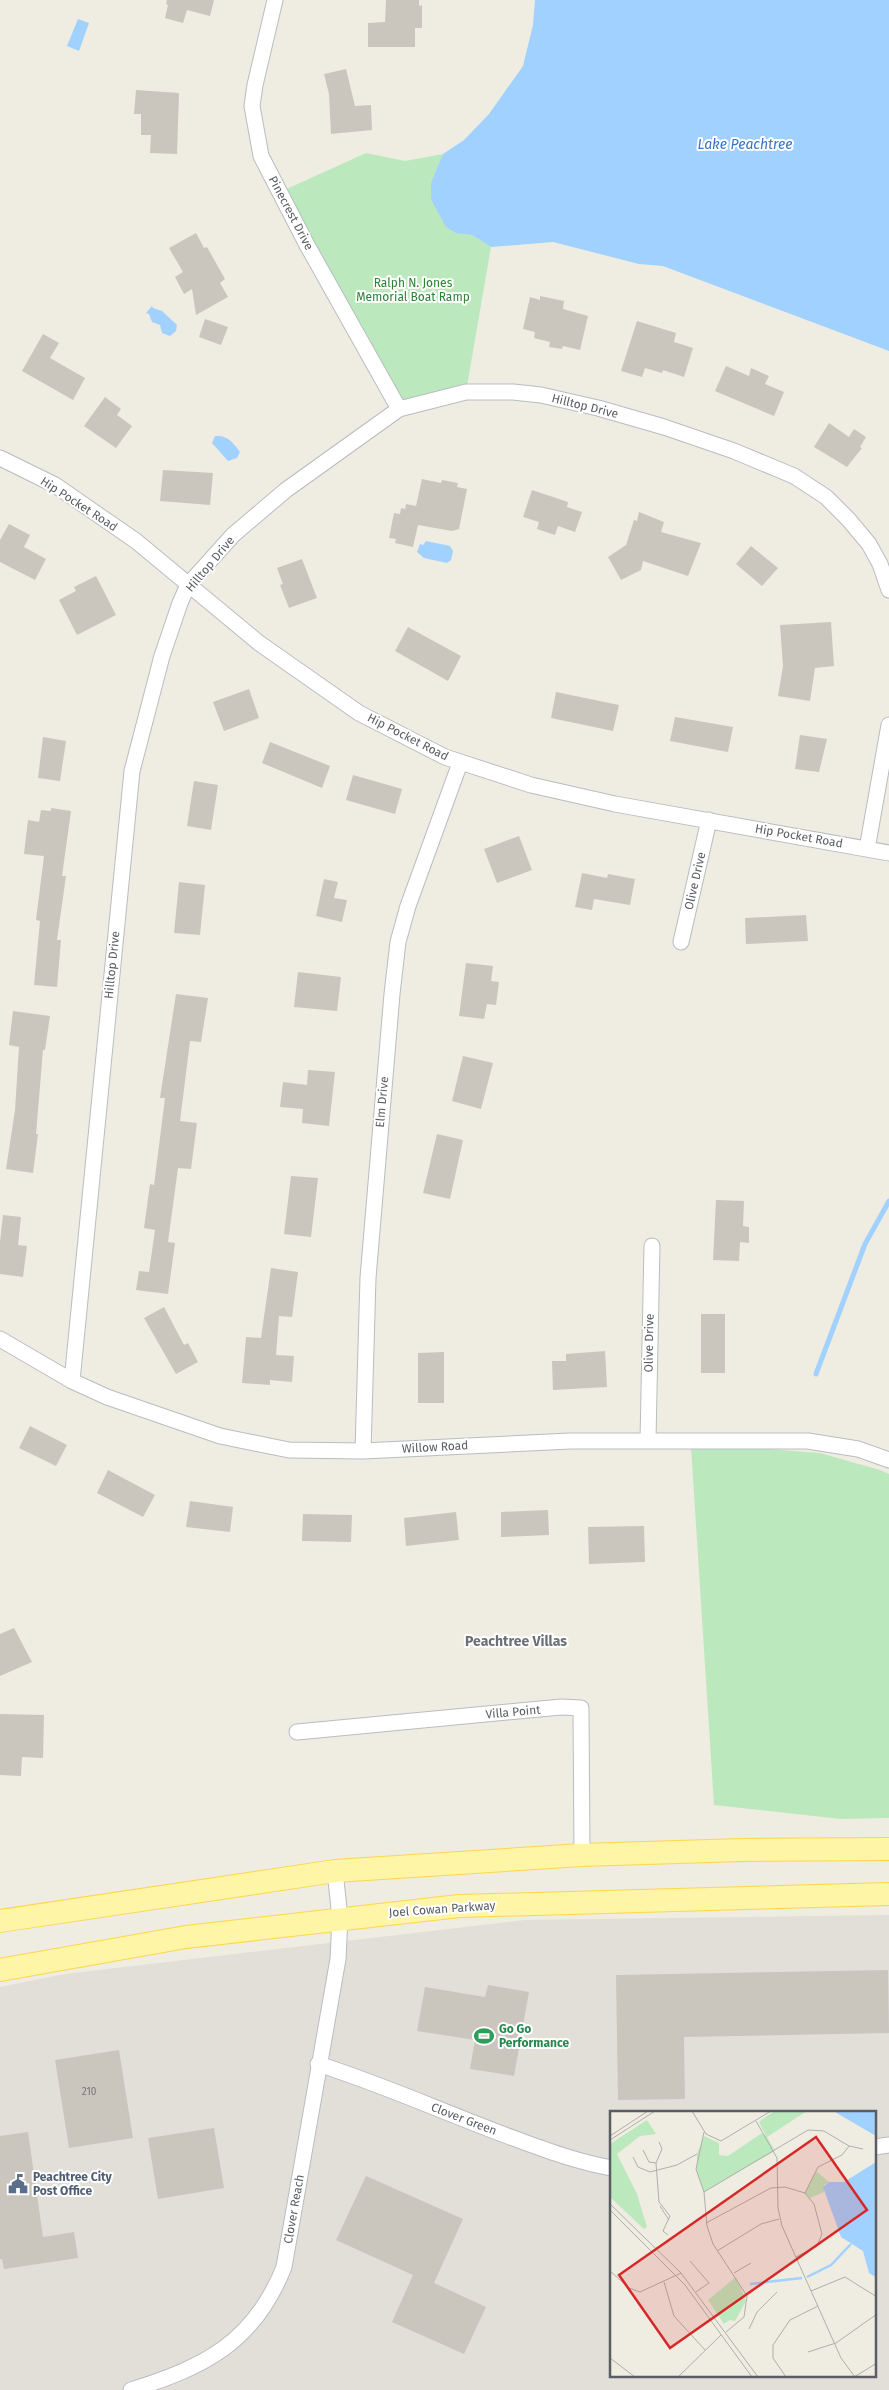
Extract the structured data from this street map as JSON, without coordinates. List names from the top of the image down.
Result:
{
  "streets": {
    "main road": ["Joel Cowan Parkway"],
    "street": [
      "Pinecrest Drive",
      "Hilltop Drive",
      "Hip Pocket Road",
      "Olive Drive",
      "Elm Drive",
      "Willow Road",
      "Villa Point",
      "Clover Green",
      "Clover Reach"
    ]
  },
  "crossings": [
    ["Pinecrest Drive", "Hilltop Drive"],
    ["Hilltop Drive", "Hip Pocket Road"],
    ["Hilltop Drive", "Willow Road"],
    ["Hip Pocket Road", "Olive Drive"],
    ["Hip Pocket Road", "Elm Drive"],
    ["Olive Drive", "Willow Road"],
    ["Elm Drive", "Willow Road"],
    ["Joel Cowan Parkway", "Clover Reach"],
    ["Clover Green", "Clover Reach"]
  ],
  "districts": ["Peachtree Villas"],
  "water": ["Lake Peachtree"],
  "parks": ["Ralph N. Jones Memorial Boat Ramp"],
  "places": {
    "sports": ["Go Go Performance"],
    "public building": ["Peachtree City Post Office"]
  },
  "house_numbers": ["210"]
}
